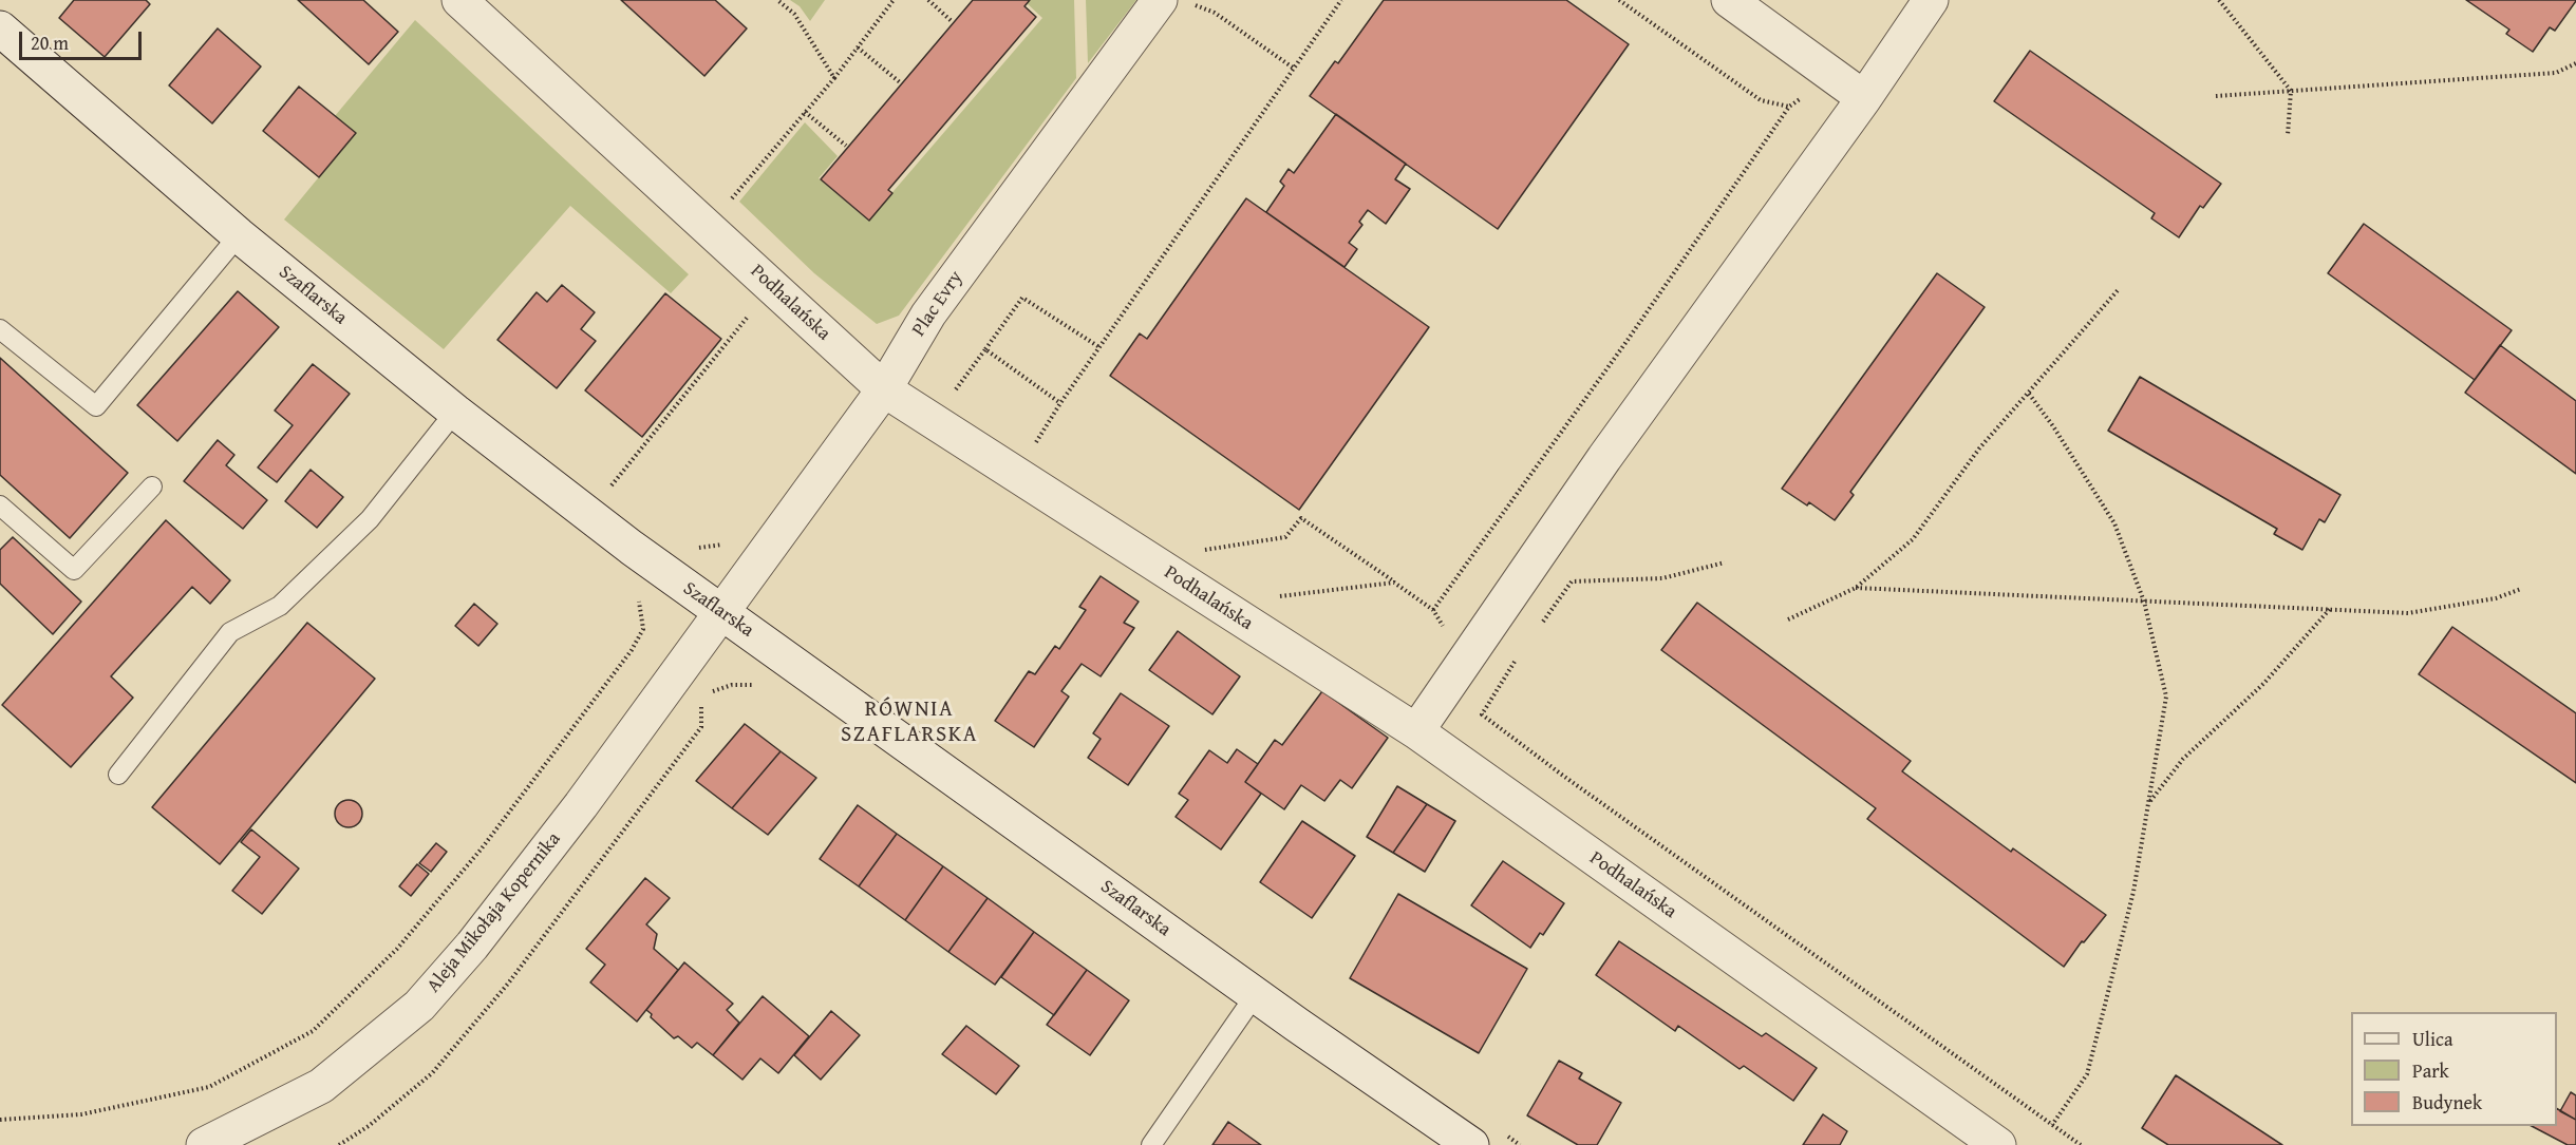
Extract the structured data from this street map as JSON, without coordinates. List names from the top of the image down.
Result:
{
  "streets": {
    "street": [
      "Szaflarska",
      "Podhalańska",
      "Plac Evry",
      "Aleja Mikołaja Kopernika"
    ]
  },
  "crossings": [
    ["Szaflarska", "Plac Evry"],
    ["Szaflarska", "Aleja Mikołaja Kopernika"],
    ["Podhalańska", "Plac Evry"],
    ["Plac Evry", "Aleja Mikołaja Kopernika"]
  ],
  "districts": ["RÓWNIA SZAFLARSKA"],
  "legend": ["Ulica", "Park", "Budynek"],
  "scale_bar": "20 m"
}
